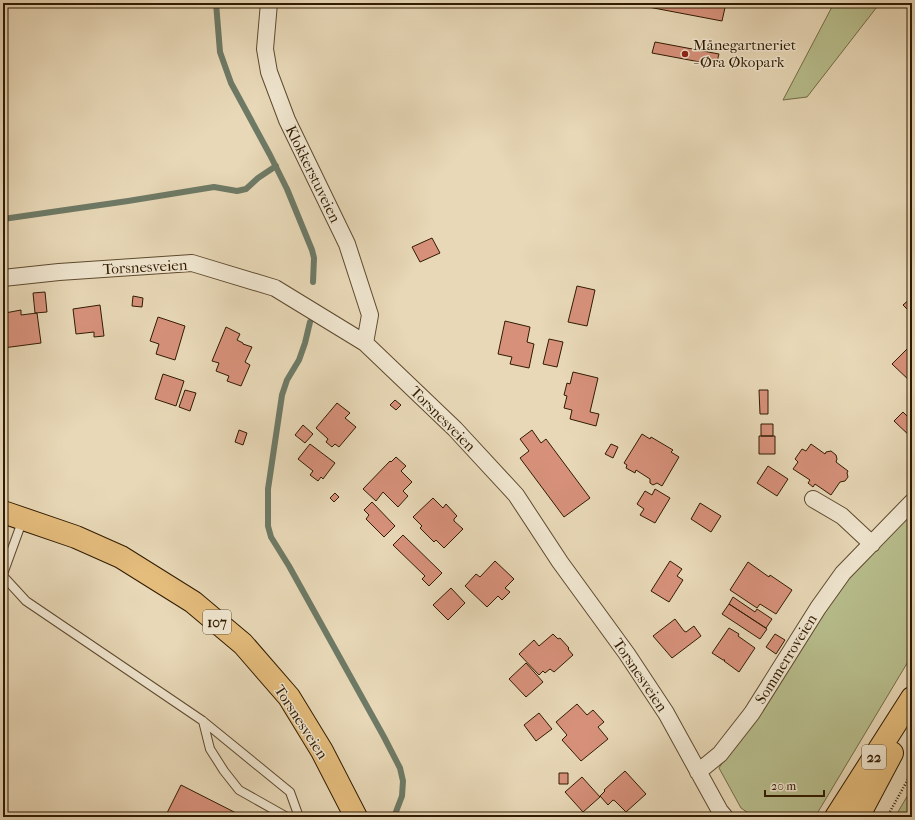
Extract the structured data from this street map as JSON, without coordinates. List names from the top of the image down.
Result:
{
  "streets": {
    "main road": ["Torsnesveien", "107", "22"],
    "street": ["Klokkerstuveien", "Sommerroveien"]
  },
  "crossings": [
    ["Klokkerstuveien", "Torsnesveien"],
    ["Torsnesveien", "Sommerroveien"]
  ],
  "places": ["Månegartneriet - Øra Økopark"],
  "scale_bar": "20 m"
}
